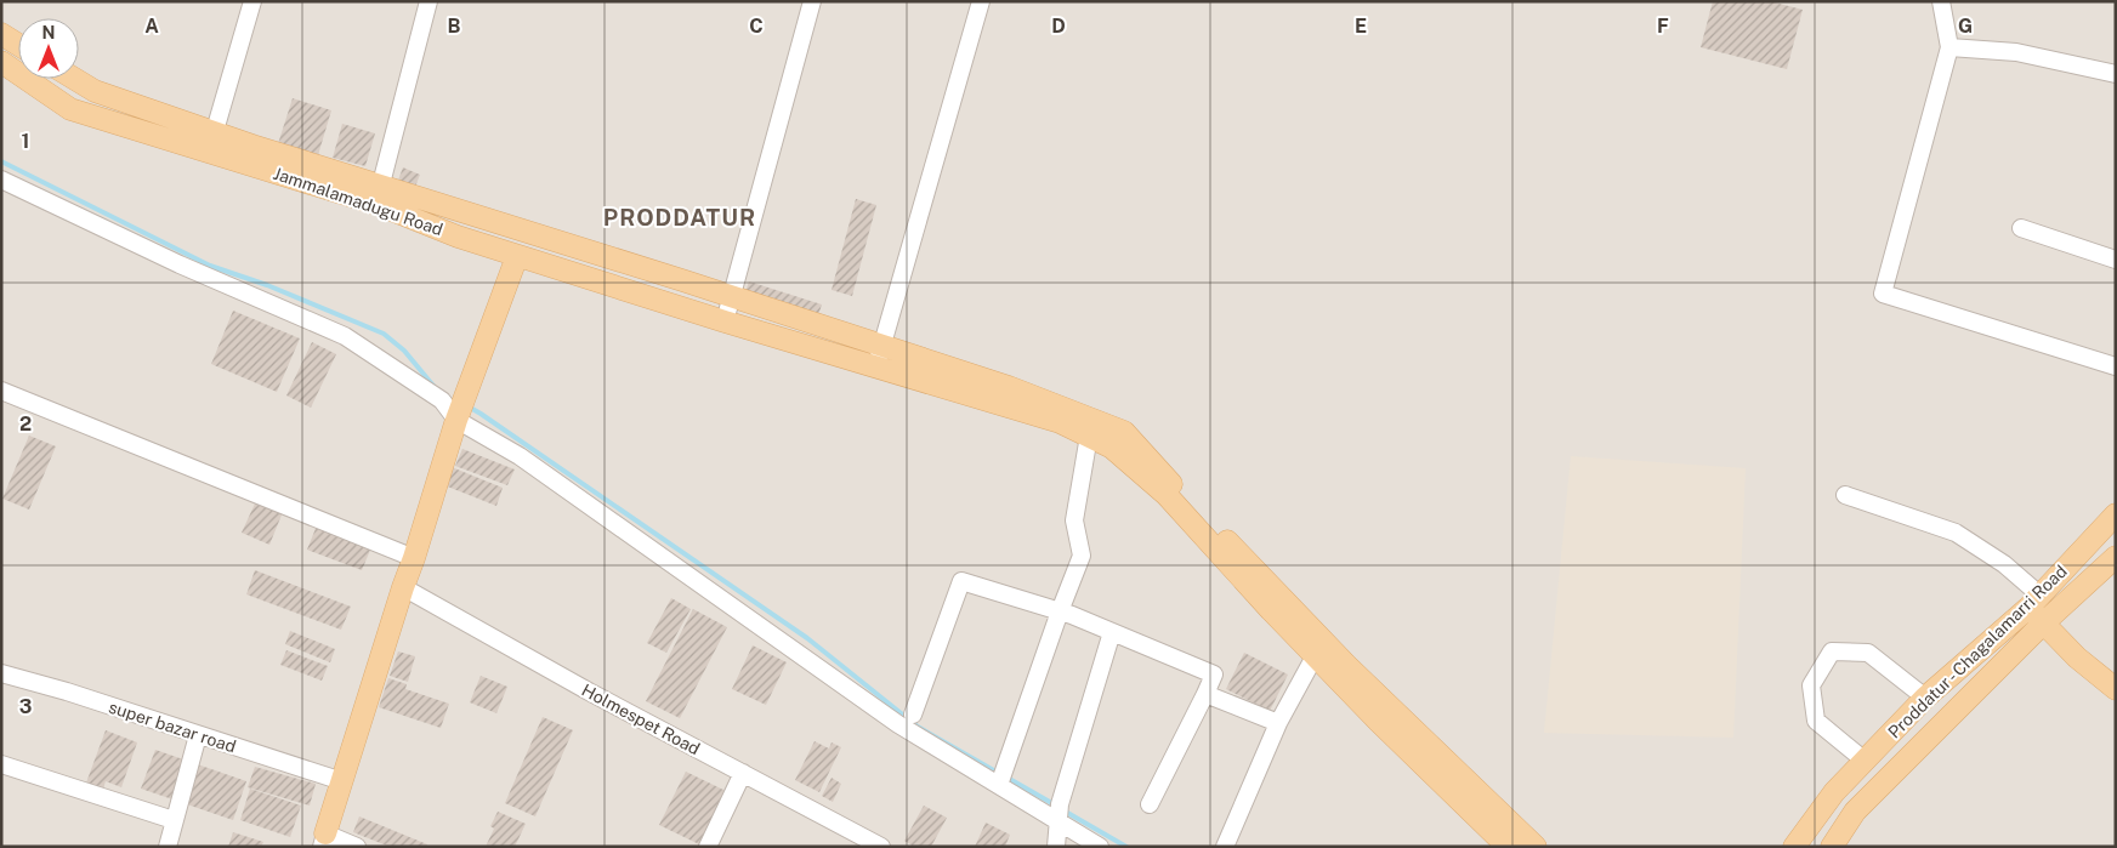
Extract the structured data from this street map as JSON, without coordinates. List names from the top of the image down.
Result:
{
  "streets": {
    "main road": ["Jammalamadugu Road", "Proddatur - Chagalamarri Road"],
    "street": ["Holmespet Road", "super bazar road"]
  },
  "districts": ["PRODDATUR"],
  "north": "top",
  "grid": {
    "columns": [
      "A",
      "B",
      "C",
      "D",
      "E",
      "F",
      "G"
    ],
    "rows": ["1", "2", "3"]
  }
}
